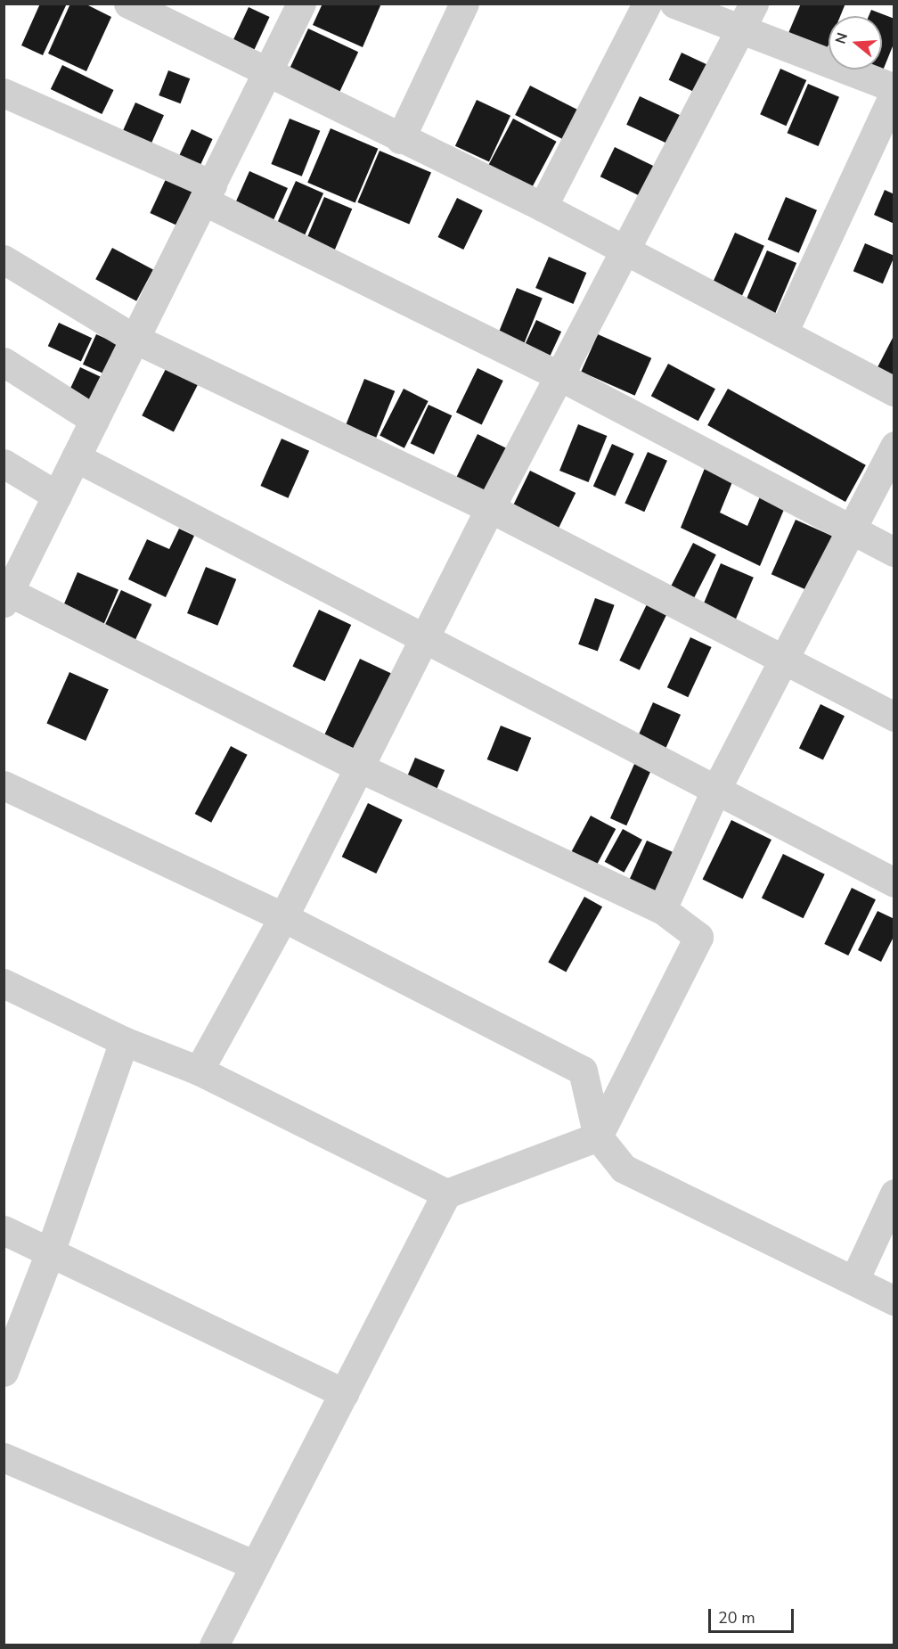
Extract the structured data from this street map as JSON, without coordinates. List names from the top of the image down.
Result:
{
  "scale_bar": "20 m",
  "north": "left"
}
